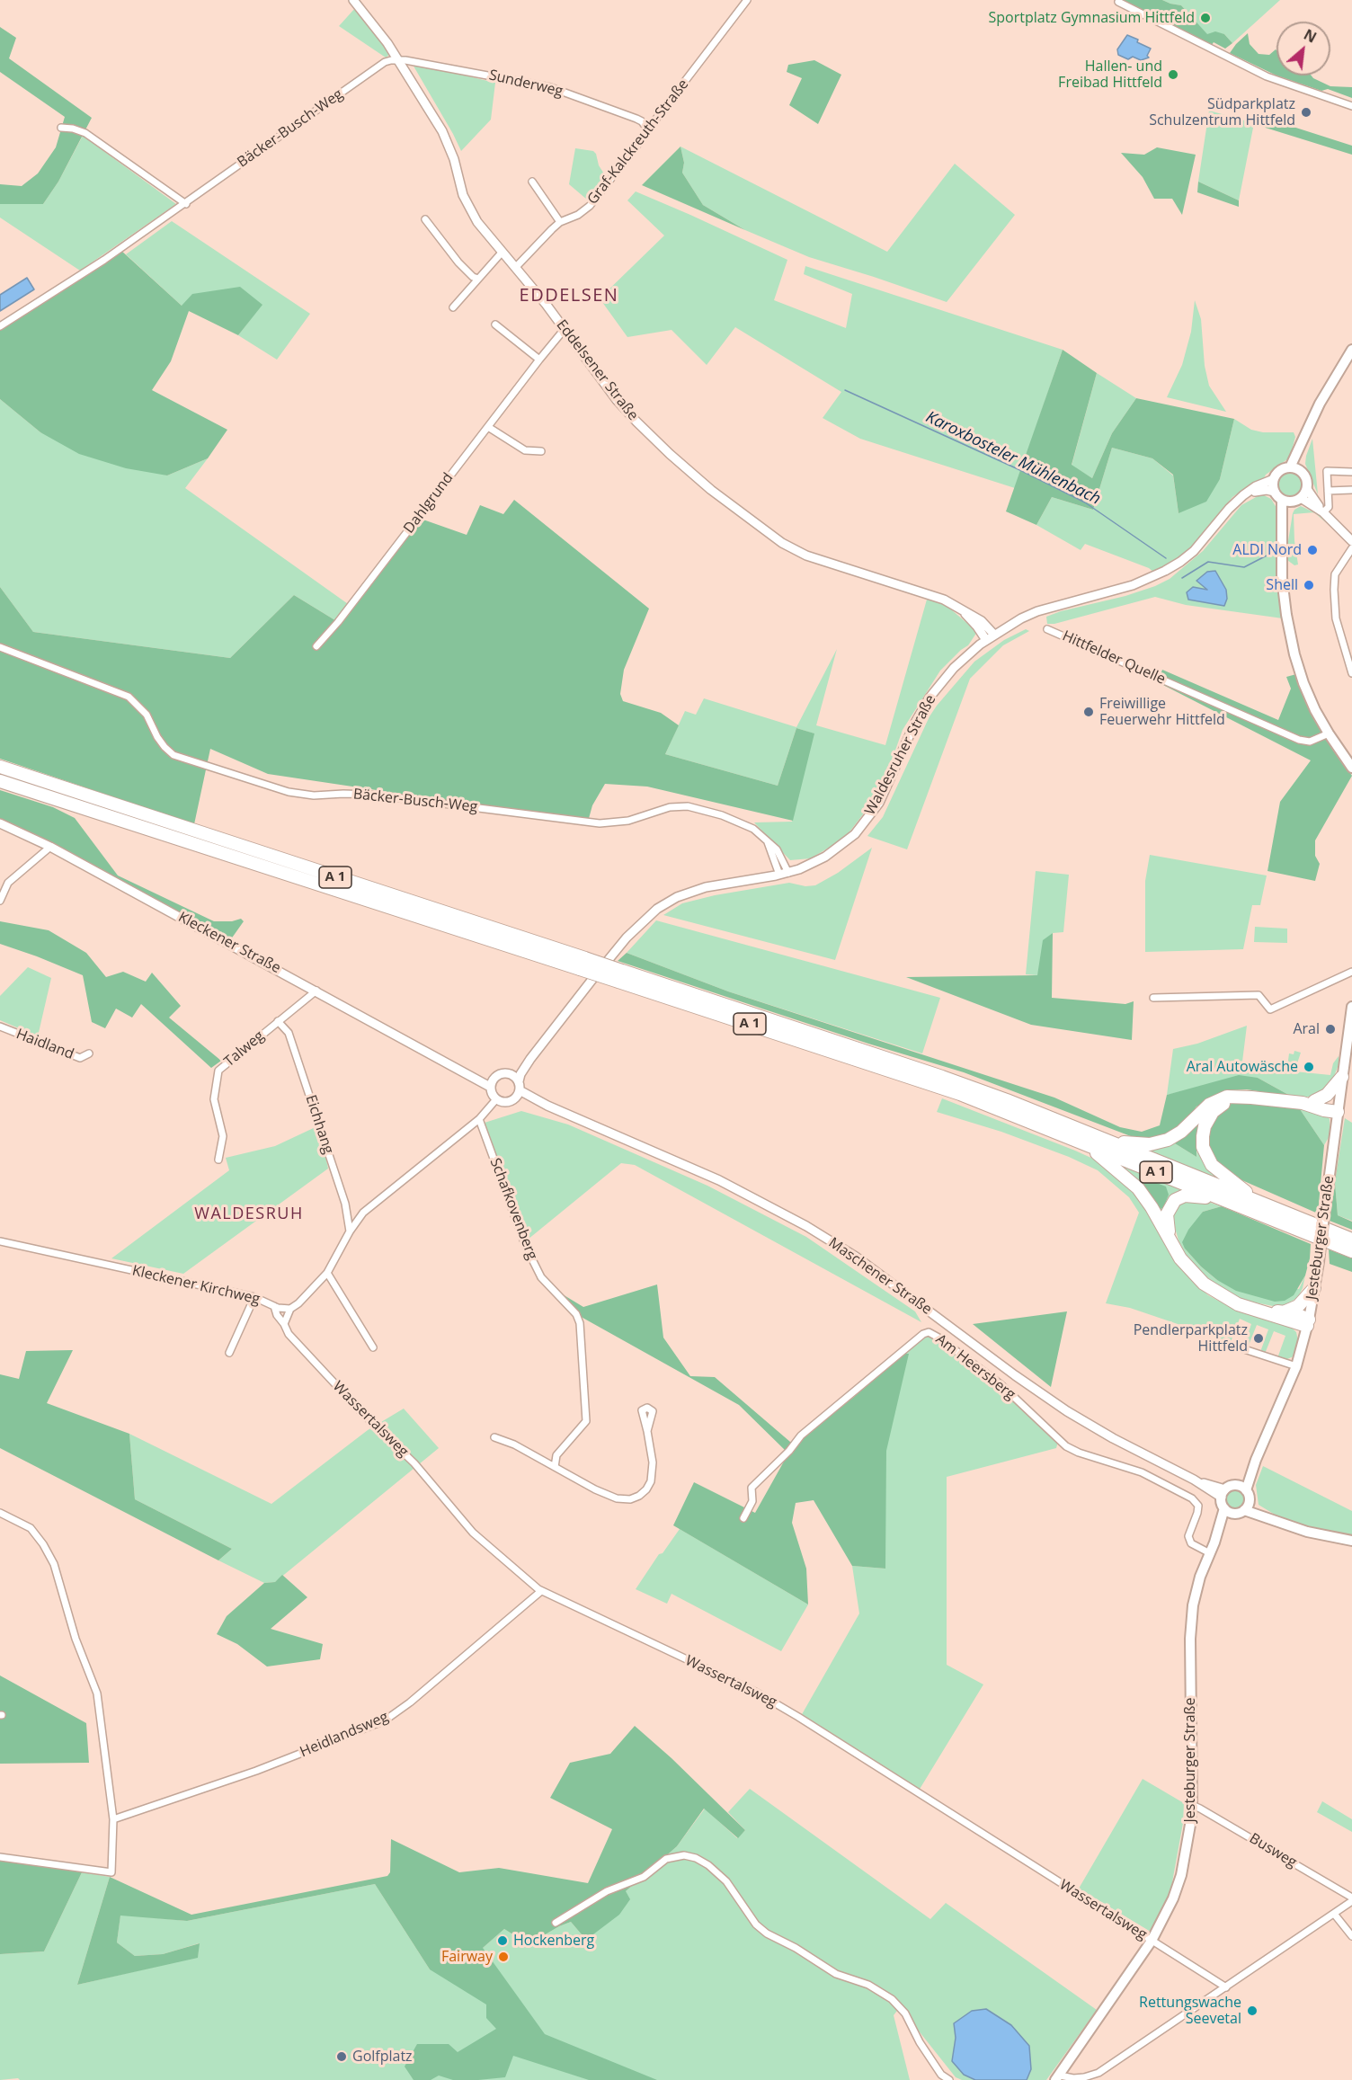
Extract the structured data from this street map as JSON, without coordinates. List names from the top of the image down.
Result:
{
  "streets": {
    "highway": ["A 1"],
    "main road": ["Jesteburger Straße"],
    "street": [
      "Sunderweg",
      "Bäcker-Busch-Weg",
      "Graf-Kalckreuth-Straße",
      "Eddelsener Straße",
      "Dahlgrund",
      "Hittfelder Quelle",
      "Waldesruher Straße",
      "Kleckener Straße",
      "Haidland",
      "Talweg",
      "Eichhang",
      "Schafkovenberg",
      "Maschener Straße",
      "Kleckener Kirchweg",
      "Am Heersberg",
      "Wassertalsweg",
      "Heidlandsweg",
      "Busweg"
    ]
  },
  "crossings": [
    ["Sunderweg", "Bäcker-Busch-Weg"],
    ["Sunderweg", "Graf-Kalckreuth-Straße"],
    ["Sunderweg", "Eddelsener Straße"],
    ["Bäcker-Busch-Weg", "Eddelsener Straße"],
    ["Bäcker-Busch-Weg", "Waldesruher Straße"],
    ["Graf-Kalckreuth-Straße", "Eddelsener Straße"],
    ["Eddelsener Straße", "Dahlgrund"],
    ["Eddelsener Straße", "Waldesruher Straße"],
    ["Waldesruher Straße", "Kleckener Straße"],
    ["Waldesruher Straße", "Maschener Straße"],
    ["Kleckener Straße", "Talweg"],
    ["Kleckener Straße", "Maschener Straße"],
    ["Talweg", "Eichhang"],
    ["Jesteburger Straße", "Maschener Straße"],
    ["Jesteburger Straße", "Am Heersberg"],
    ["Jesteburger Straße", "Wassertalsweg"],
    ["Jesteburger Straße", "Busweg"],
    ["Kleckener Kirchweg", "Wassertalsweg"],
    ["Wassertalsweg", "Heidlandsweg"]
  ],
  "districts": ["EDDELSEN", "WALDESRUH"],
  "water": ["Karoxbosteler Mühlenbach"],
  "places": [
    "Sportplatz Gymnasium Hittfeld",
    "Hallen- und Freibad Hittfeld",
    "Südparkplatz Schulzentrum Hittfeld",
    "ALDI Nord",
    "Shell",
    "Freiwillige Feuerwehr Hittfeld",
    "Aral",
    "Aral Autowäsche",
    "Pendlerparkplatz Hittfeld",
    "Hockenberg",
    "Fairway",
    "Rettungswache Seevetal",
    "Golfplatz"
  ],
  "north": "top right"
}
